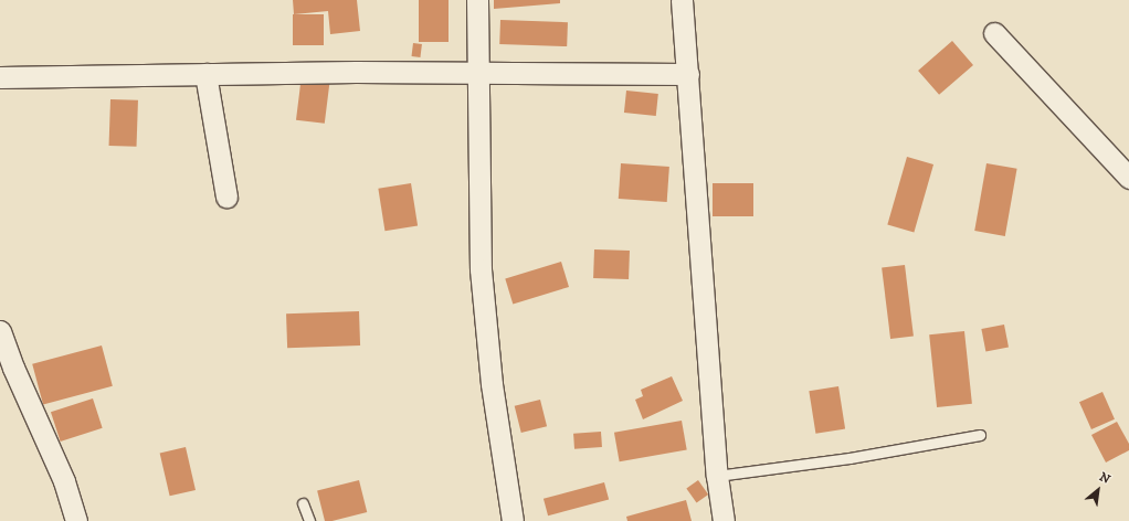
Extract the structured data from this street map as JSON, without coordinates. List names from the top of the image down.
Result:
{
  "north": "top right"
}
